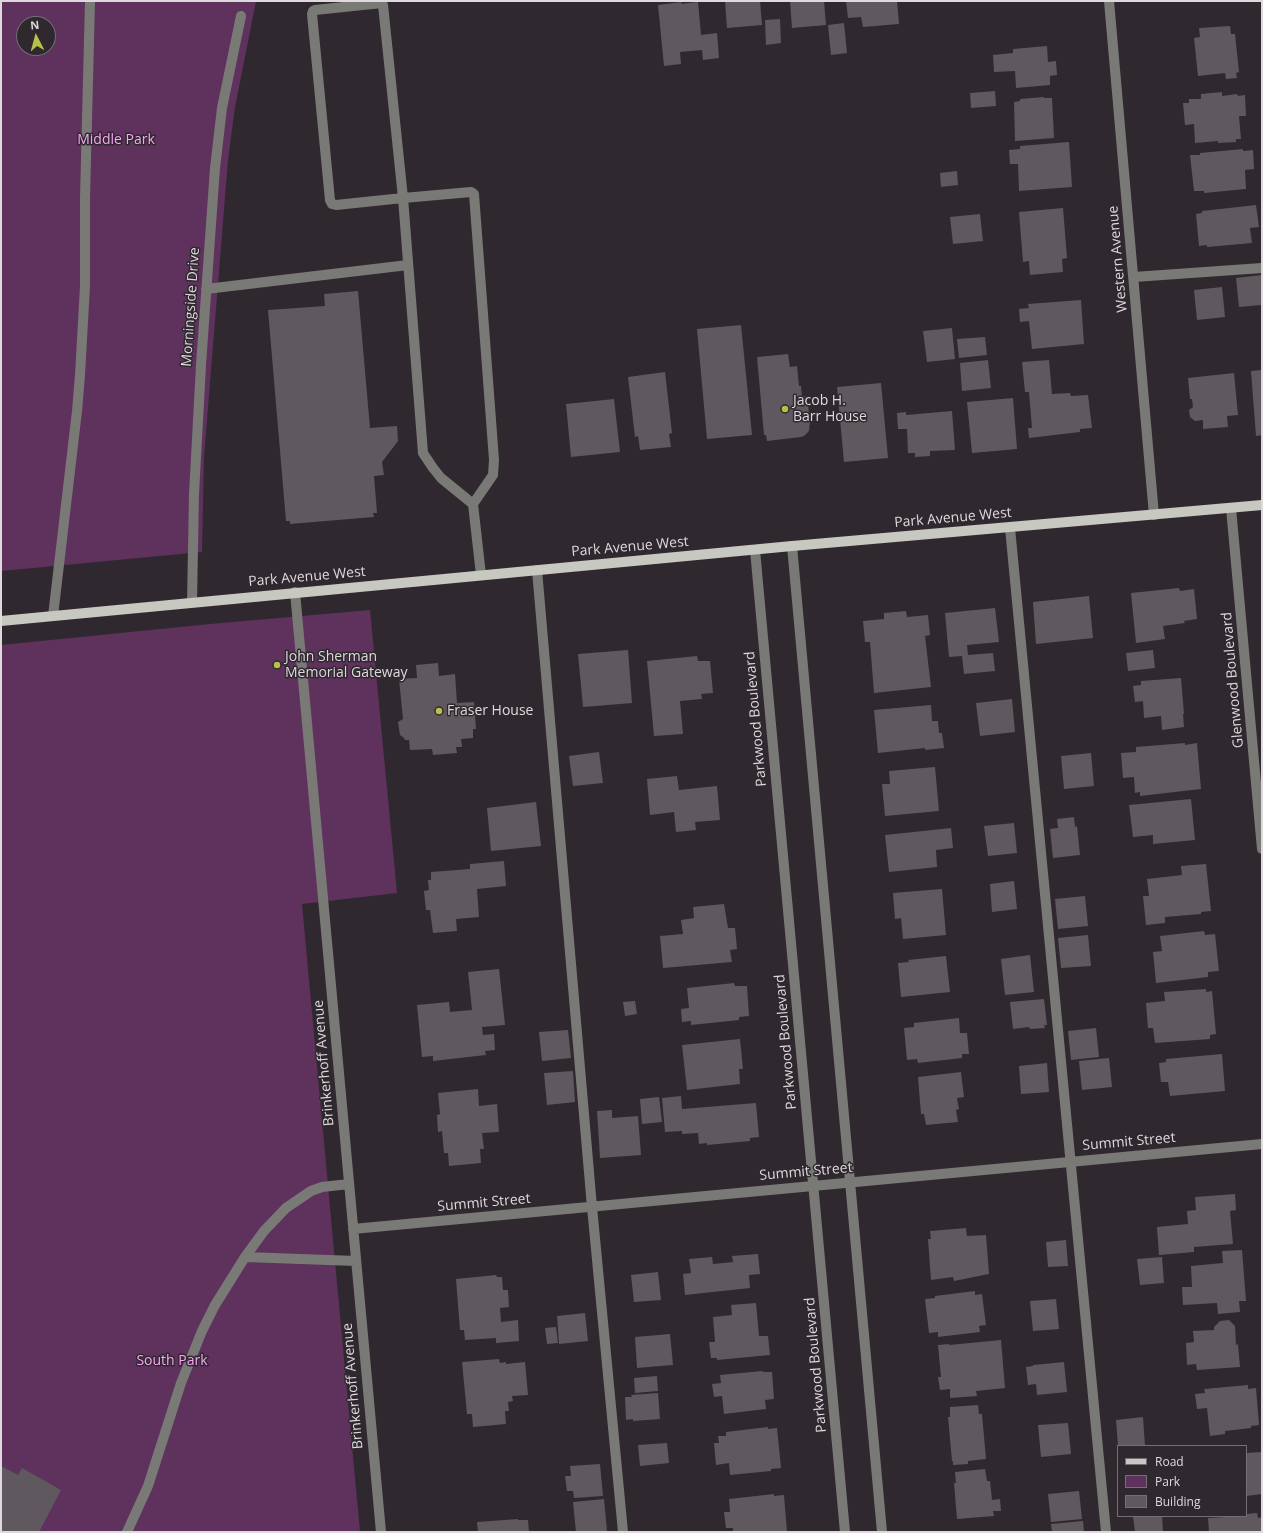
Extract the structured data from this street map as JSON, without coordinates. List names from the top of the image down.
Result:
{
  "streets": {
    "main road": ["Park Avenue West"],
    "street": [
      "Western Avenue",
      "Morningside Drive",
      "Glenwood Boulevard",
      "Parkwood Boulevard",
      "Brinkerhoff Avenue",
      "Summit Street"
    ]
  },
  "crossings": [
    ["Western Avenue", "Park Avenue West"],
    ["Morningside Drive", "Park Avenue West"],
    ["Park Avenue West", "Glenwood Boulevard"],
    ["Park Avenue West", "Parkwood Boulevard"],
    ["Park Avenue West", "Brinkerhoff Avenue"],
    ["Parkwood Boulevard", "Summit Street"],
    ["Brinkerhoff Avenue", "Summit Street"]
  ],
  "parks": ["Middle Park", "South Park"],
  "places": ["Jacob H. Barr House", "John Sherman Memorial Gateway", "Fraser House"],
  "legend": ["Road", "Park", "Building"],
  "north": "top"
}
